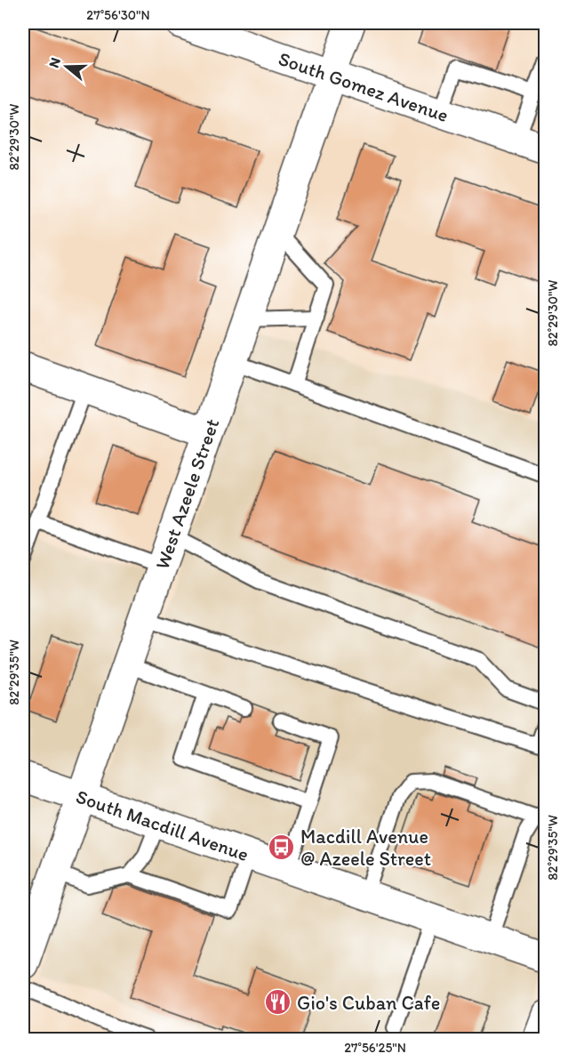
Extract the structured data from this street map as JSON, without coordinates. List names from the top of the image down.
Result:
{
  "streets": {
    "street": ["South Gomez Avenue", "West Azeele Street", "South Macdill Avenue"]
  },
  "crossings": [
    ["South Gomez Avenue", "West Azeele Street"],
    ["West Azeele Street", "South Macdill Avenue"]
  ],
  "places": {
    "bus stop": ["Macdill Avenue @ Azeele Street"],
    "restaurant": ["Gio's Cuban Cafe"]
  },
  "north": "left",
  "coordinates": [
    "27°56'30\"N",
    "82°29'30\"W",
    "82°29'35\"W",
    "27°56'25\"N"
  ]
}
